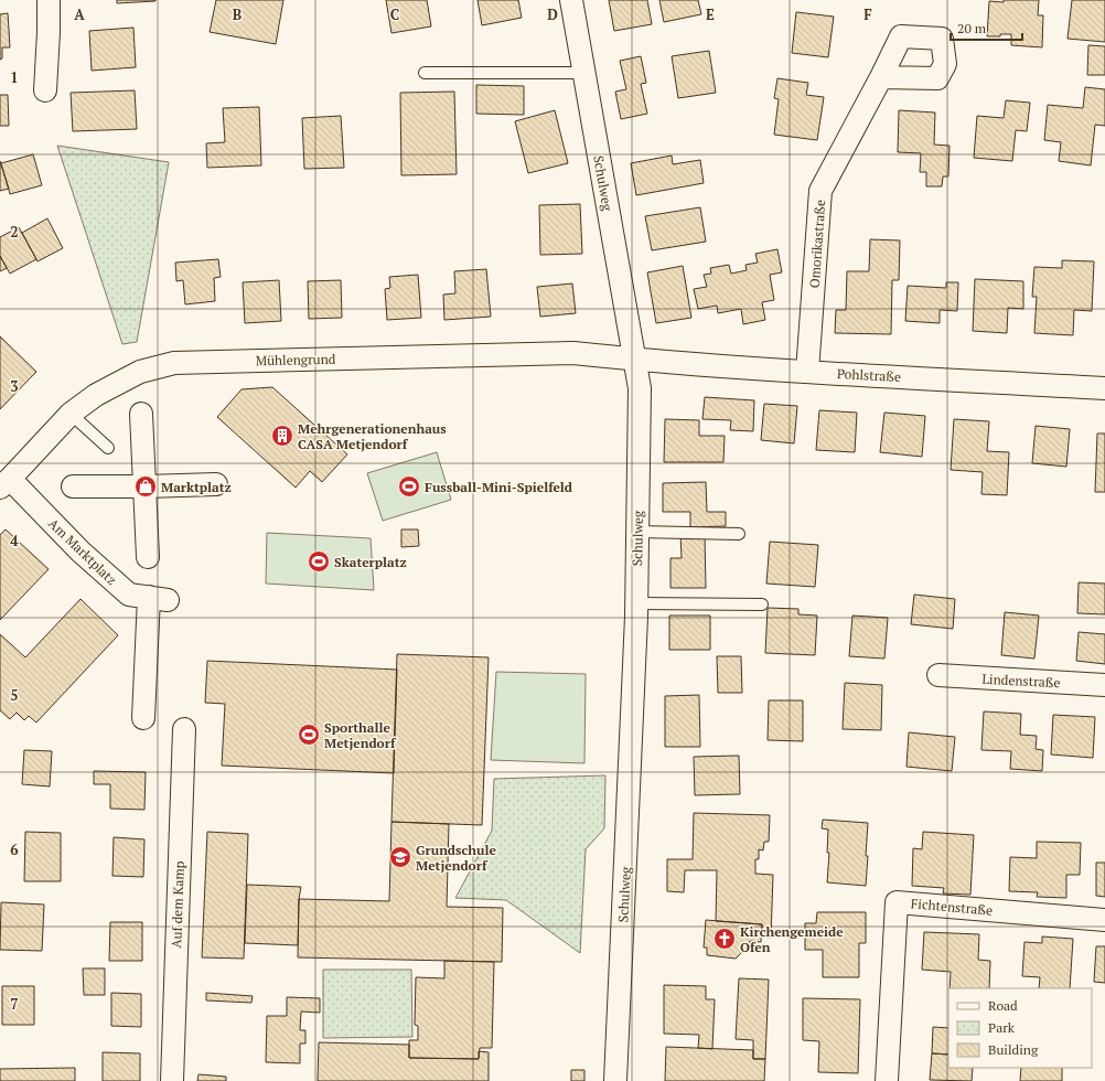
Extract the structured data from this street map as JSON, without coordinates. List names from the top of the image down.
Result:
{
  "streets": {
    "street": [
      "Schulweg",
      "Omorikastraße",
      "Mühlengrund",
      "Pohlstraße",
      "Am Marktplatz",
      "Lindenstraße",
      "Auf dem Kamp",
      "Fichtenstraße"
    ]
  },
  "crossings": [
    ["Schulweg", "Mühlengrund"],
    ["Schulweg", "Pohlstraße"],
    ["Omorikastraße", "Pohlstraße"],
    ["Mühlengrund", "Pohlstraße"],
    ["Mühlengrund", "Am Marktplatz"]
  ],
  "places": {
    "building": ["Mehrgenerationenhaus CASA Metjendorf"],
    "shop": ["Marktplatz"],
    "sports": ["Fussball-Mini-Spielfeld", "Skaterplatz", "Sporthalle Metjendorf"],
    "school or university": ["Grundschule Metjendorf"],
    "church": ["Kirchengemeide Ofen"]
  },
  "legend": ["Road", "Park", "Building"],
  "scale_bar": "20 m",
  "grid": {
    "columns": [
      "A",
      "B",
      "C",
      "D",
      "E",
      "F"
    ],
    "rows": [
      "1",
      "2",
      "3",
      "4",
      "5",
      "6",
      "7"
    ]
  }
}
